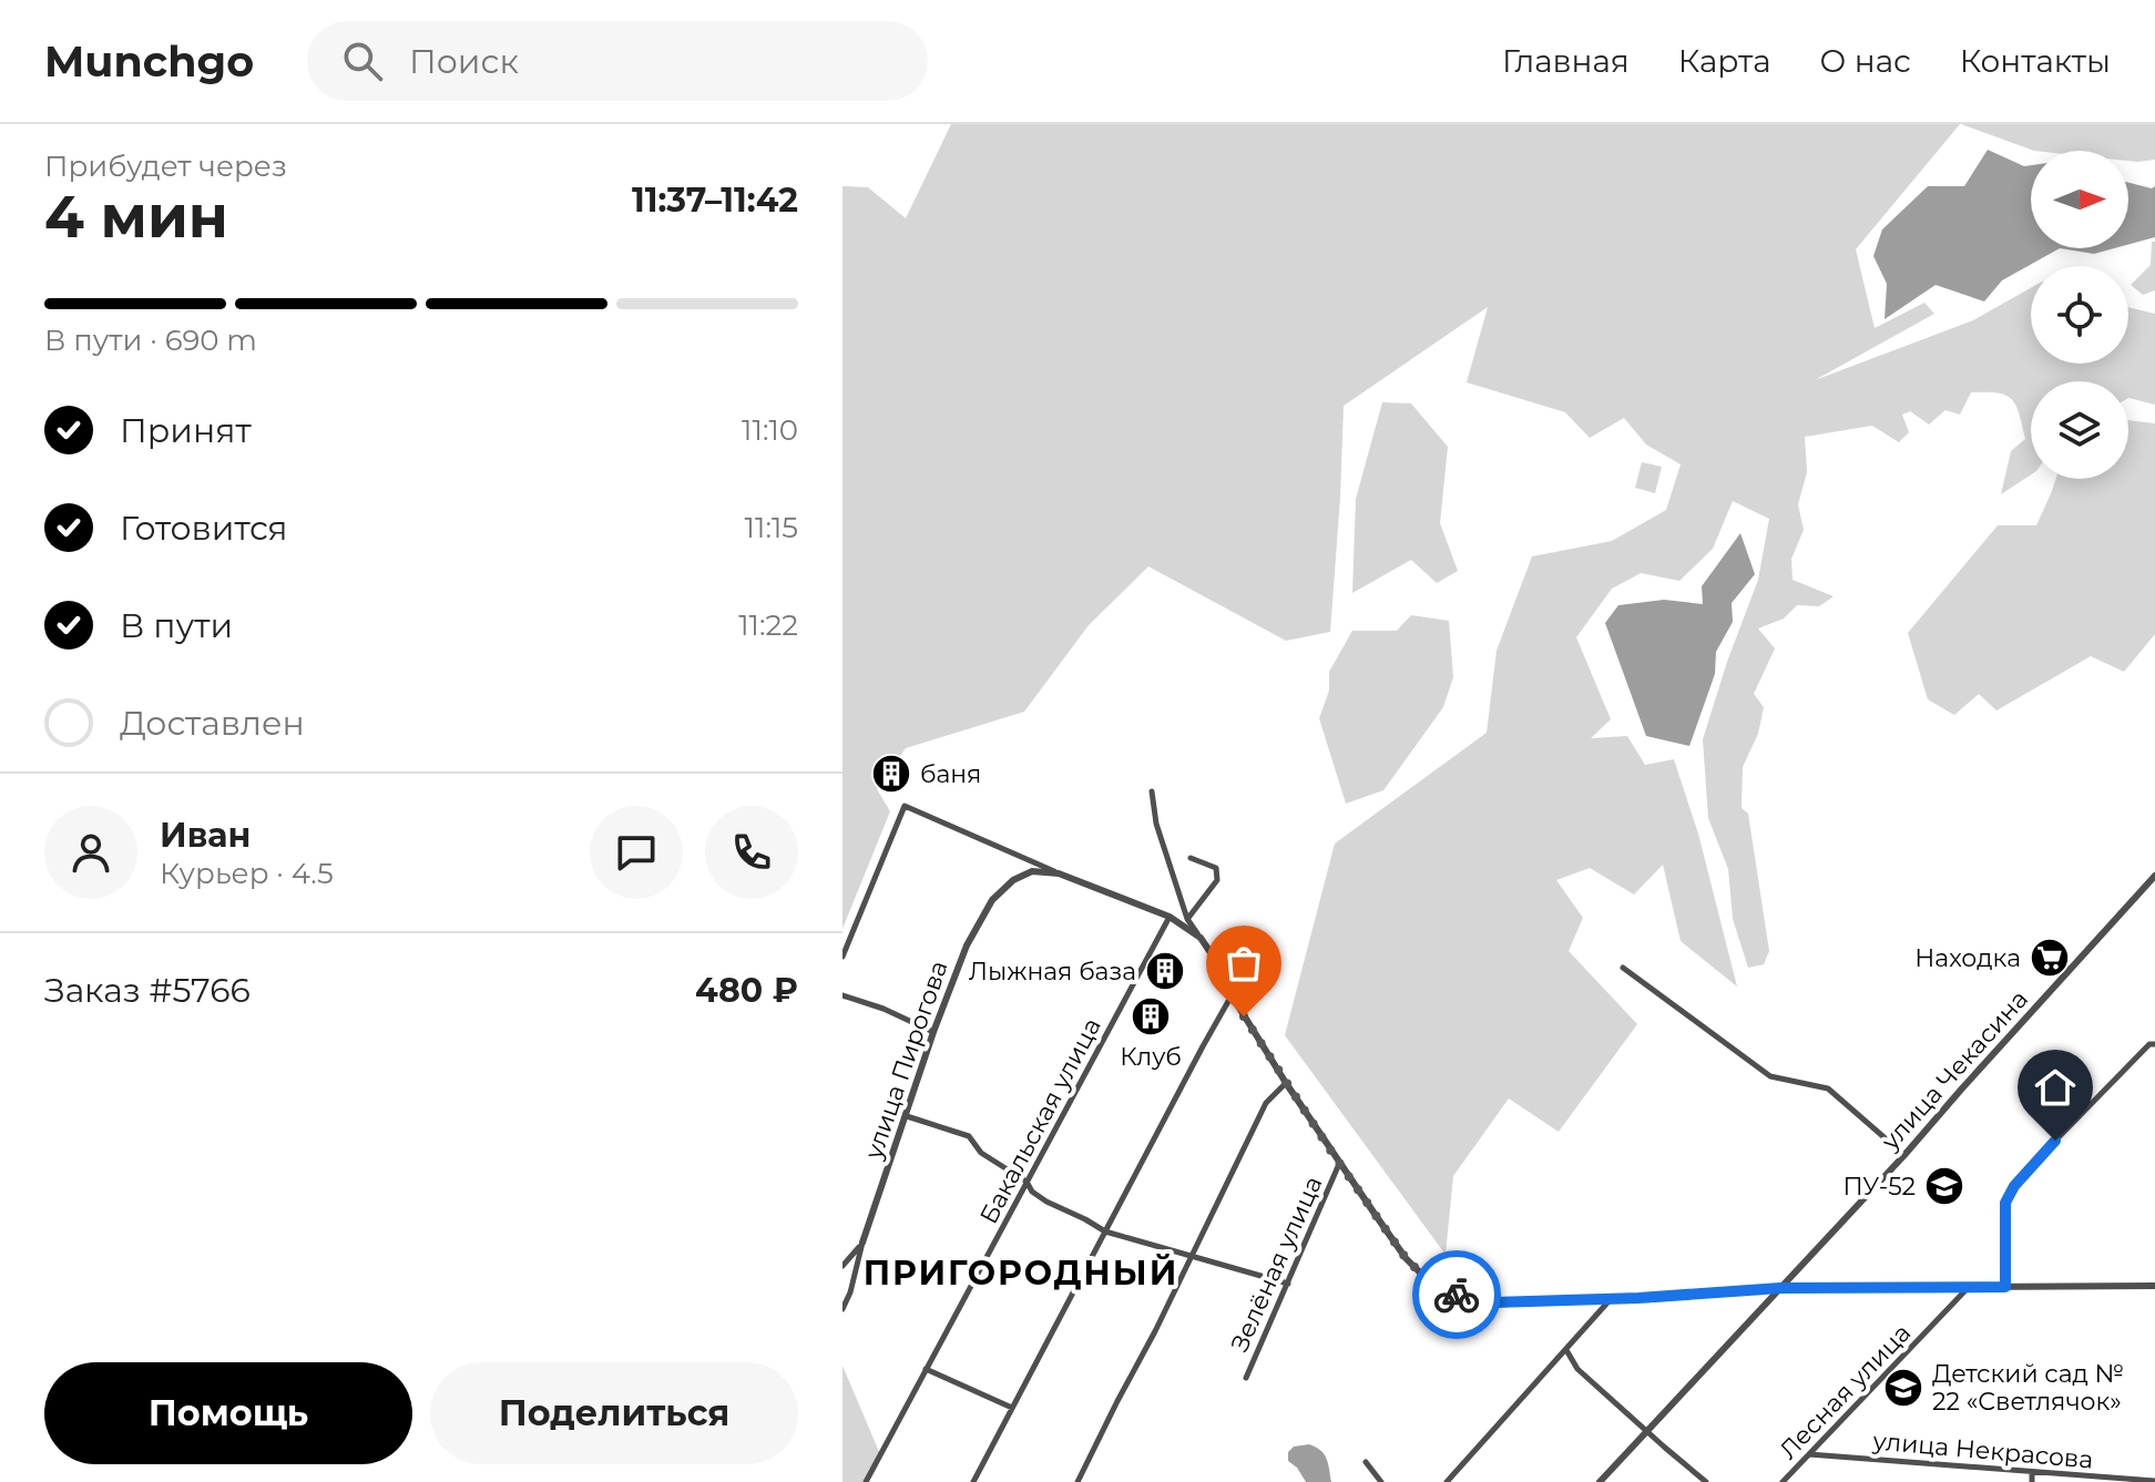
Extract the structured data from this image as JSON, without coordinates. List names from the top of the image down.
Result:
{
  "streets": {
    "street": [
      "улица Пирогова",
      "улица Чекасина",
      "Бакальская улица",
      "Зелёная улица",
      "Лесная улица",
      "улица Некрасова"
    ]
  },
  "crossings": [
    ["Лесная улица", "улица Некрасова"]
  ],
  "districts": ["ПРИГОРОДНЫЙ"],
  "places": {
    "building": ["баня", "Лыжная база", "Клуб"],
    "supermarket": ["Находка"],
    "school or university": ["ПУ-52", "Детский сад № 22 «Светлячок»"]
  },
  "north": "right",
  "page": {
    "header": "Munchgo",
    "search": "Поиск",
    "nav": [
      "Главная",
      "Карта",
      "О нас",
      "Контакты"
    ],
    "heading": ["4 мин", "Прибудет через", "11:37–11:42"],
    "panel": [
      "Иван",
      "Курьер · 4.5",
      "Заказ #5766",
      "480 ₽"
    ],
    "bar": "В пути · 690 m",
    "list": [
      ["Принят", "11:10"],
      ["Готовится", "11:15"],
      ["В пути", "11:22"],
      "Доставлен"
    ],
    "buttons": ["Помощь", "Поделиться"]
  }
}
